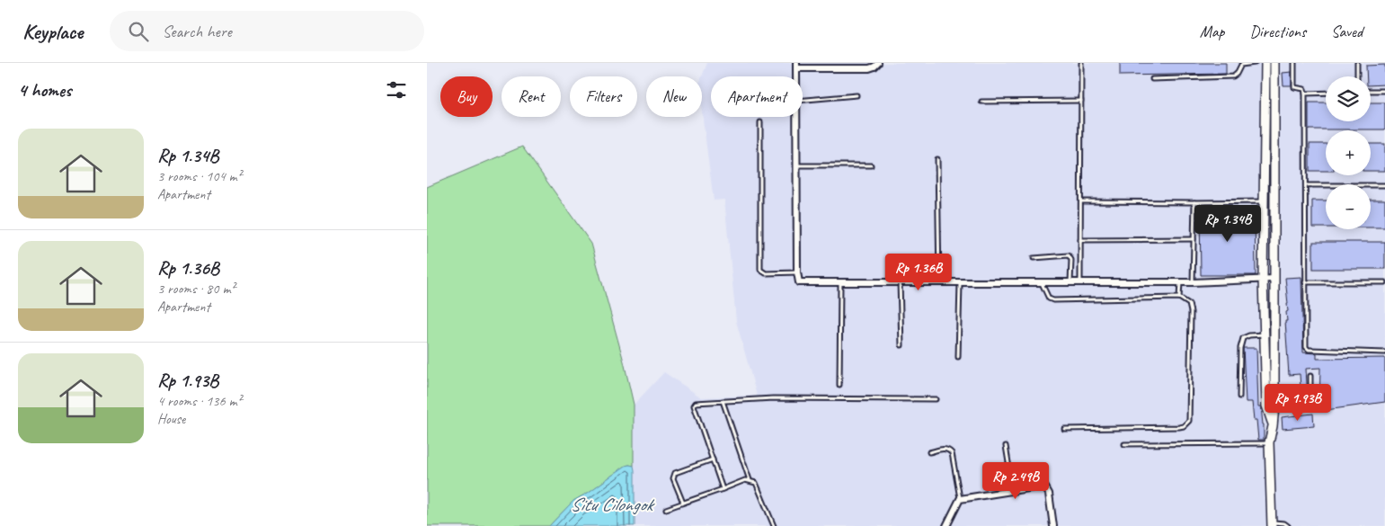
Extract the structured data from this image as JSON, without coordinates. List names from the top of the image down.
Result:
{
  "water": ["Situ Cilongok"],
  "page": {
    "header": "Keyplace",
    "search": "Search here",
    "nav": ["Map", "Directions", "Saved"],
    "heading": "4 homes",
    "map_buttons": ["+", "−"],
    "chip": [
      "Buy",
      "Rent",
      "Filters",
      "New",
      "Apartment"
    ],
    "list": [
      {
        "name": "Rp 1.34B",
        "note": "3 rooms · 104 m² · Apartment"
      },
      {
        "name": "Rp 1.36B",
        "note": "3 rooms · 80 m² · Apartment"
      },
      {
        "name": "Rp 1.93B",
        "note": "4 rooms · 136 m² · House"
      }
    ],
    "price": [
      "Rp 1.34B",
      "Rp 1.36B",
      "Rp 1.93B",
      "Rp 2.49B"
    ]
  }
}
